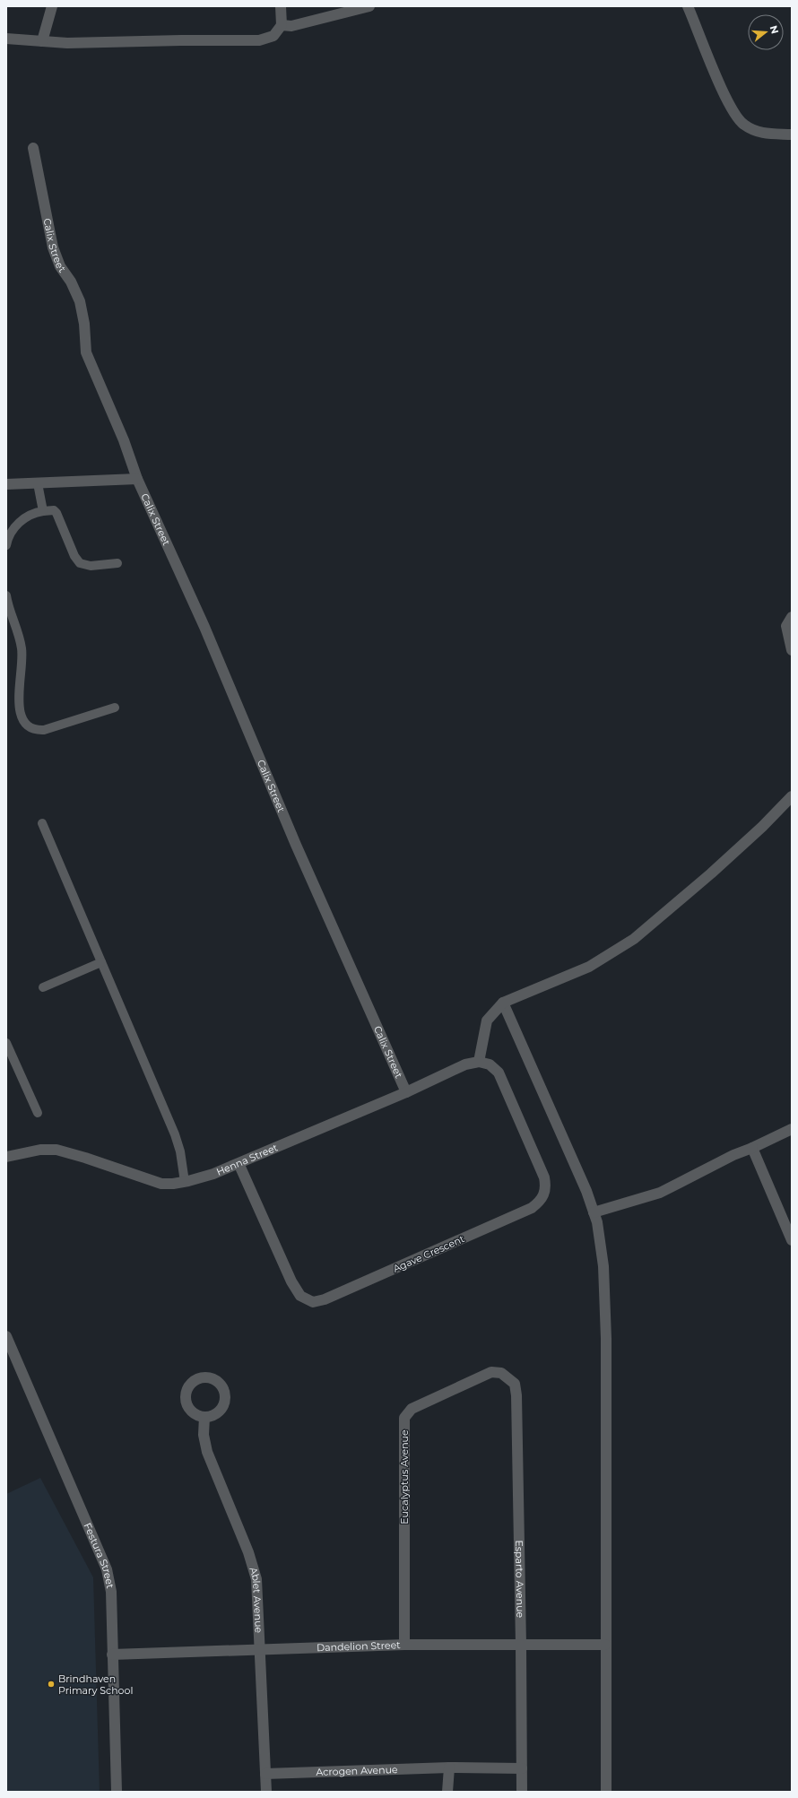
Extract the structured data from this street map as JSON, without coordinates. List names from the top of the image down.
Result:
{
  "streets": {
    "street": [
      "Calix Street",
      "Henna Street",
      "Agave Crescent",
      "Eucalyptus Avenue",
      "Festura Street",
      "Esparto Avenue",
      "Ablet Avenue",
      "Dandelion Street",
      "Acrogen Avenue"
    ]
  },
  "crossings": [
    ["Calix Street", "Henna Street"],
    ["Henna Street", "Agave Crescent"],
    ["Eucalyptus Avenue", "Esparto Avenue"],
    ["Eucalyptus Avenue", "Dandelion Street"],
    ["Festura Street", "Dandelion Street"],
    ["Esparto Avenue", "Dandelion Street"],
    ["Esparto Avenue", "Acrogen Avenue"],
    ["Ablet Avenue", "Dandelion Street"],
    ["Ablet Avenue", "Acrogen Avenue"]
  ],
  "places": ["Brindhaven Primary School"],
  "north": "right"
}
